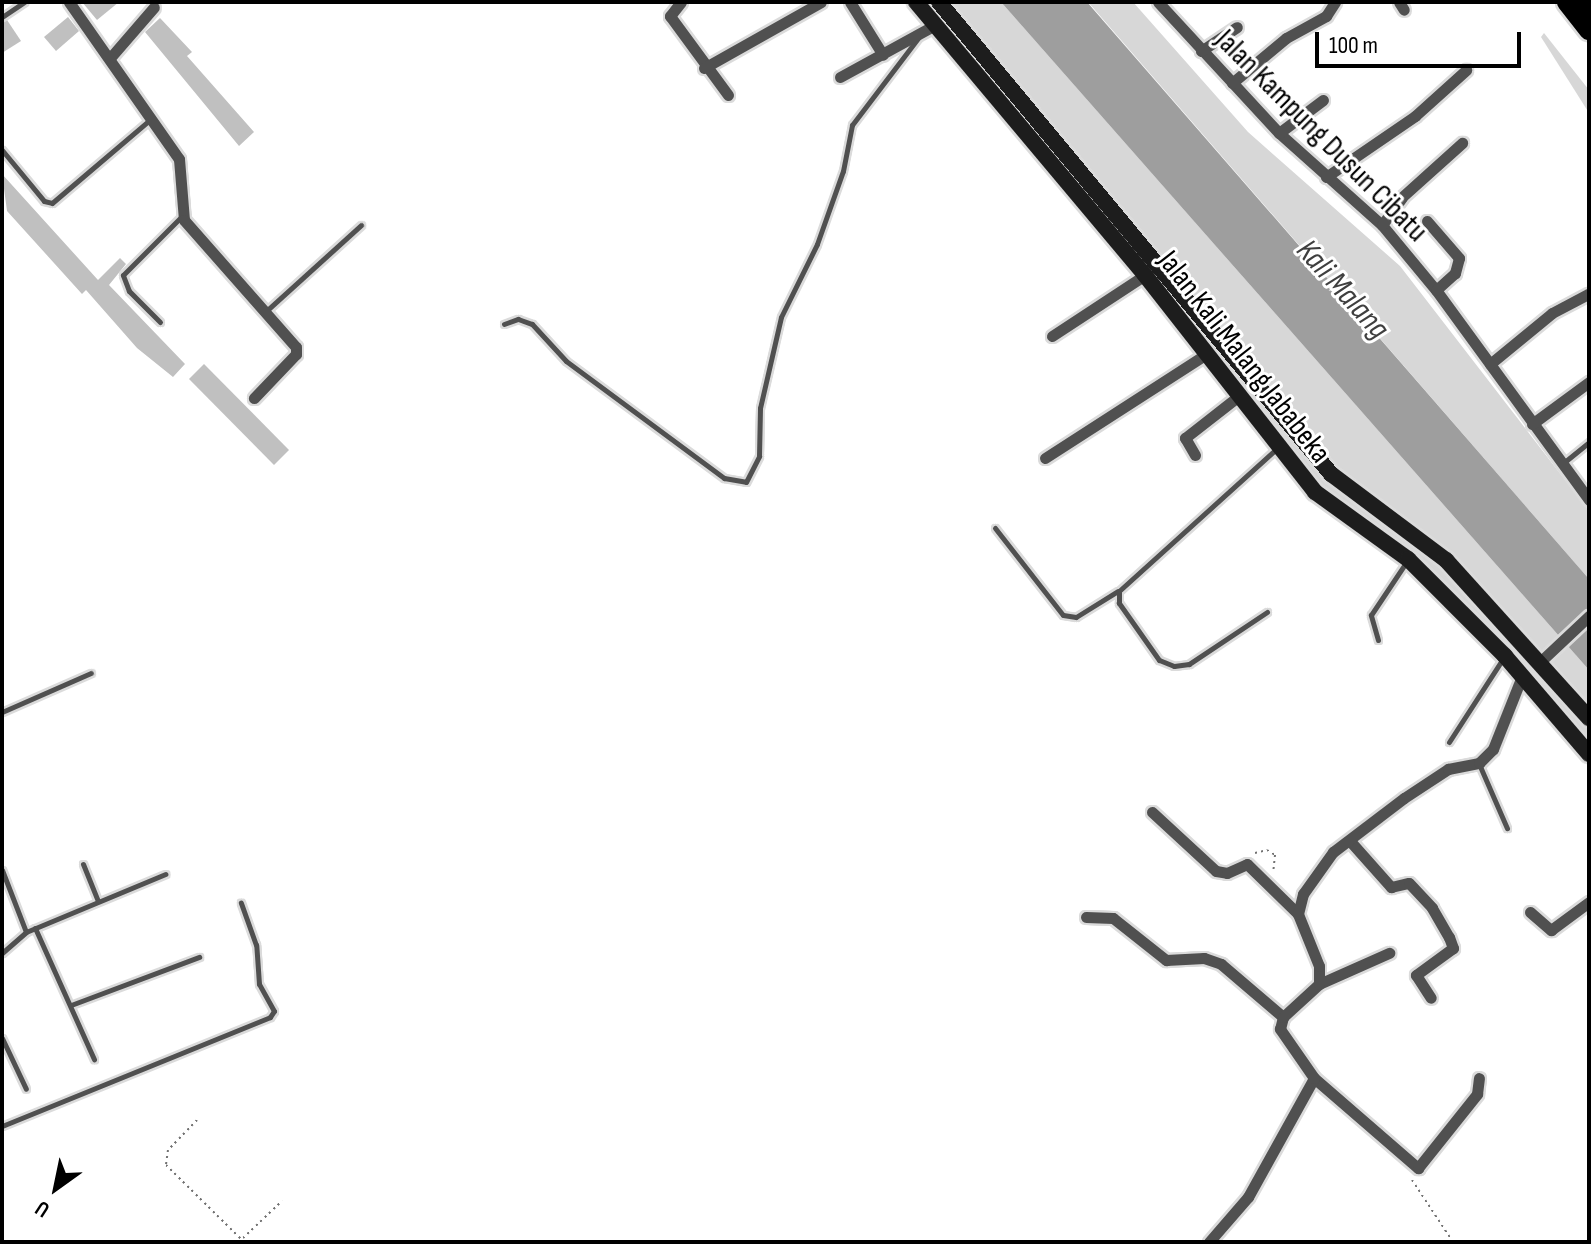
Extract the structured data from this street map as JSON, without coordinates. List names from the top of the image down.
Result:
{
  "streets": {
    "main road": ["Jalan Kali Malang Jababeka"],
    "street": ["Jalan Kampung Dusun Cibatu"]
  },
  "water": ["Kali Malang"],
  "scale_bar": "100 m",
  "north": "bottom left"
}
